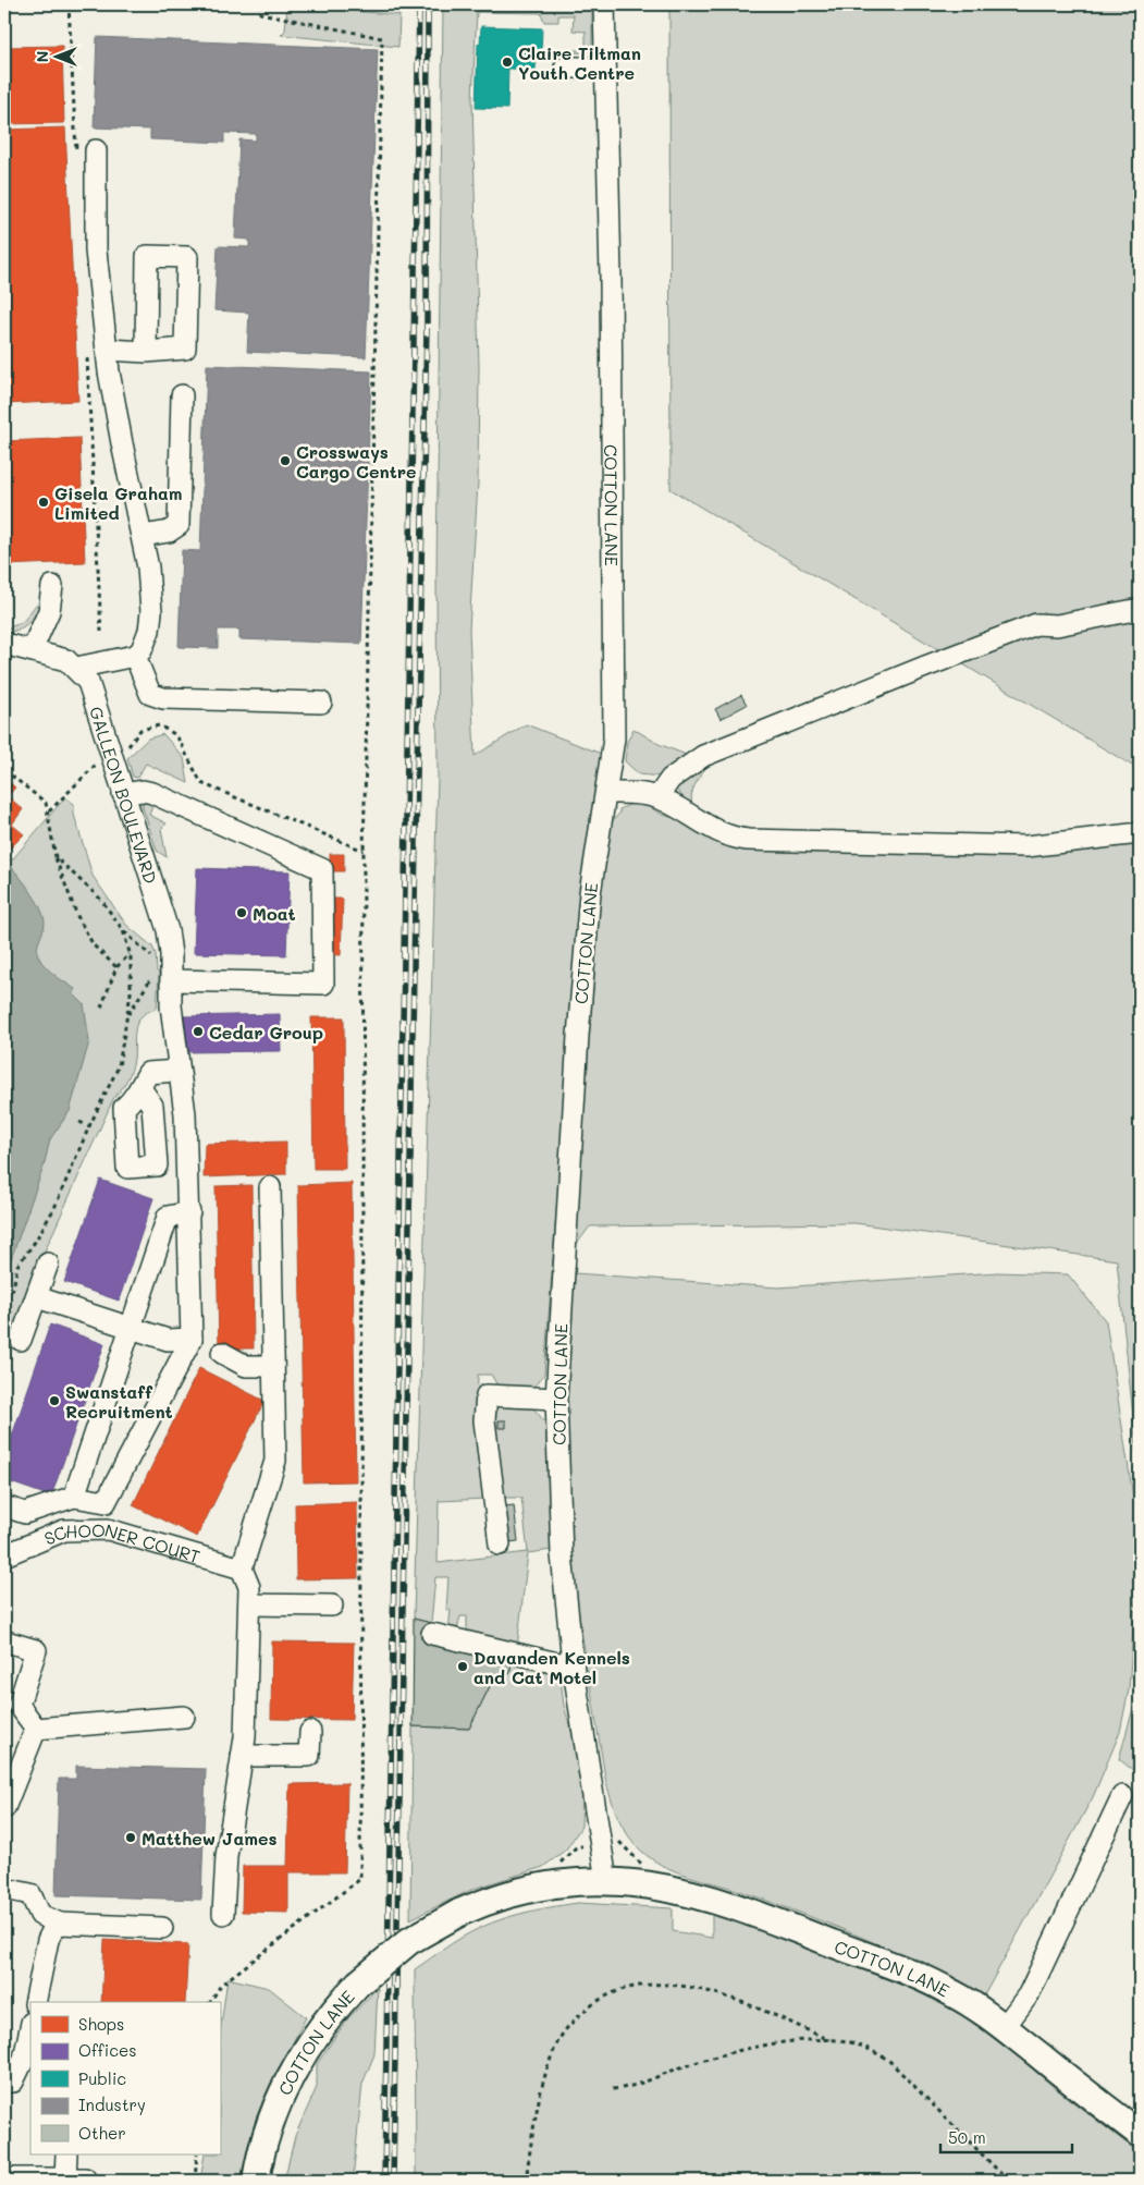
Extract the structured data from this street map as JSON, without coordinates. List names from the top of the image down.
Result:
{
  "streets": {
    "main road": ["COTTON LANE"],
    "street": ["GALLEON BOULEVARD", "SCHOONER COURT"]
  },
  "places": [
    "Claire Tiltman Youth Centre",
    "Crossways Cargo Centre",
    "Gisela Graham Limited",
    "Moat",
    "Cedar Group",
    "Swanstaff Recruitment",
    "Davanden Kennels and Cat Motel",
    "Matthew James"
  ],
  "legend": [
    "Shops",
    "Offices",
    "Public",
    "Industry",
    "Other"
  ],
  "scale_bar": "50 m",
  "north": "left"
}
